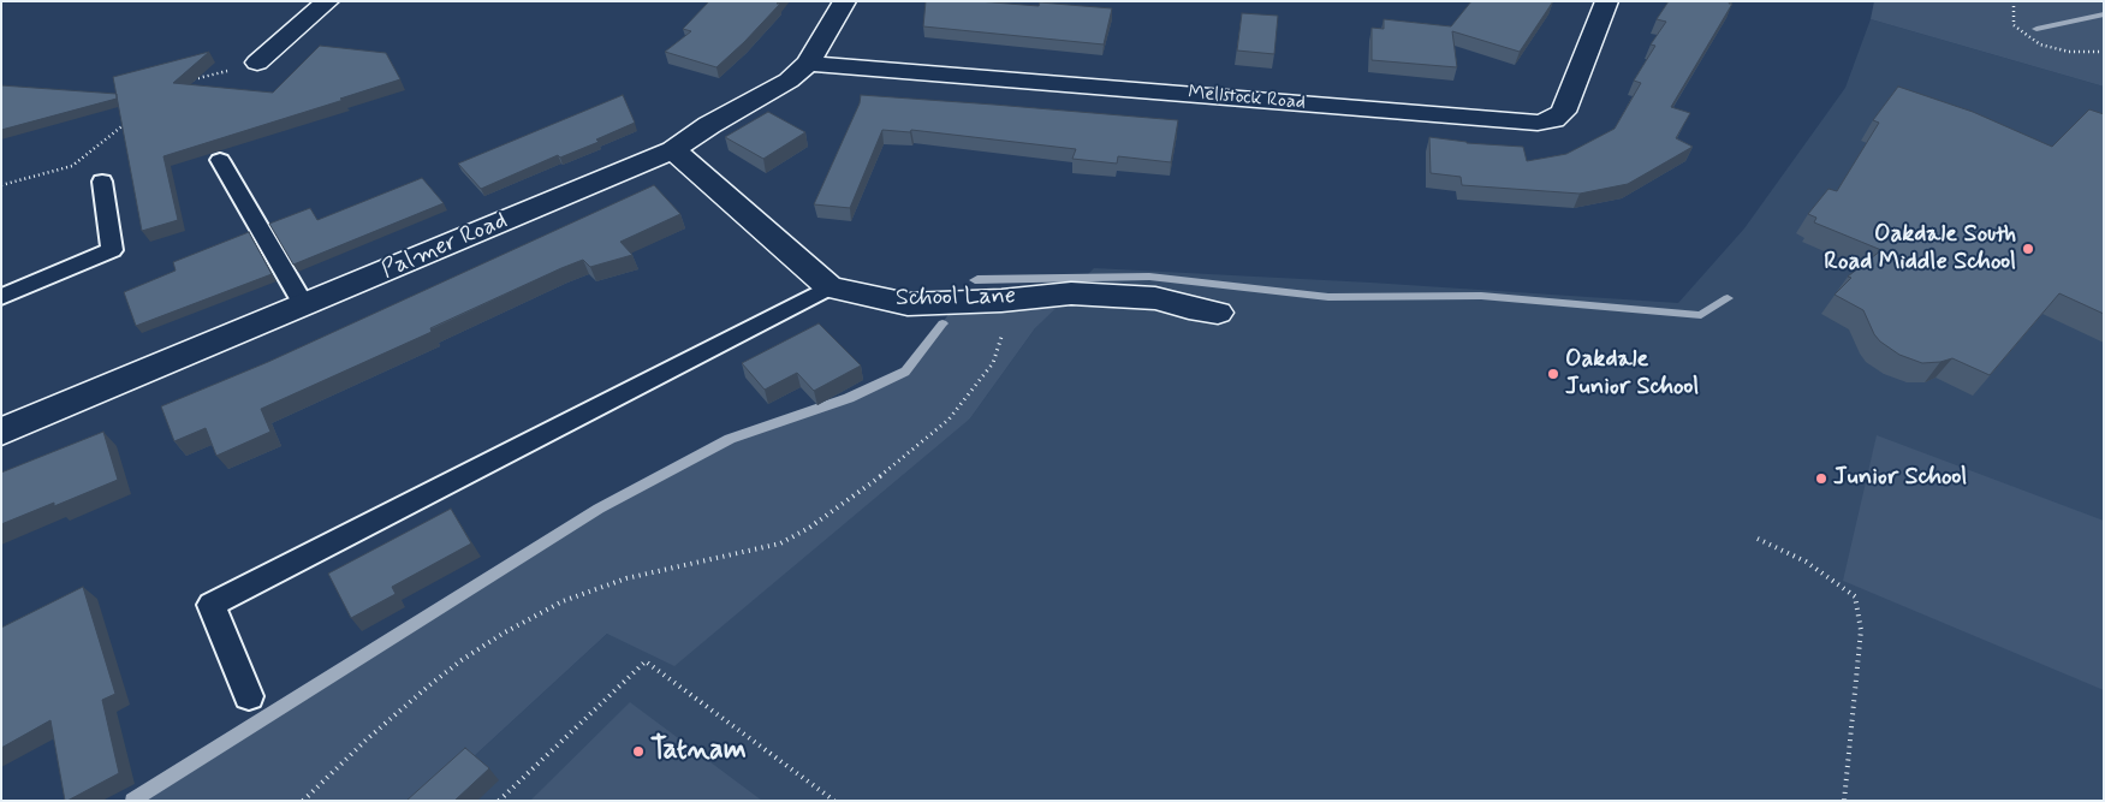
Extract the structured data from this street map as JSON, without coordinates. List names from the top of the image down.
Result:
{
  "streets": {
    "street": ["Mellstock Road", "Palmer Road", "School Lane"]
  },
  "crossings": [
    ["Mellstock Road", "Palmer Road"]
  ],
  "places": [
    "Oakdale South Road Middle School",
    "Oakdale Junior School",
    "Junior School",
    "Tatnam"
  ]
}
